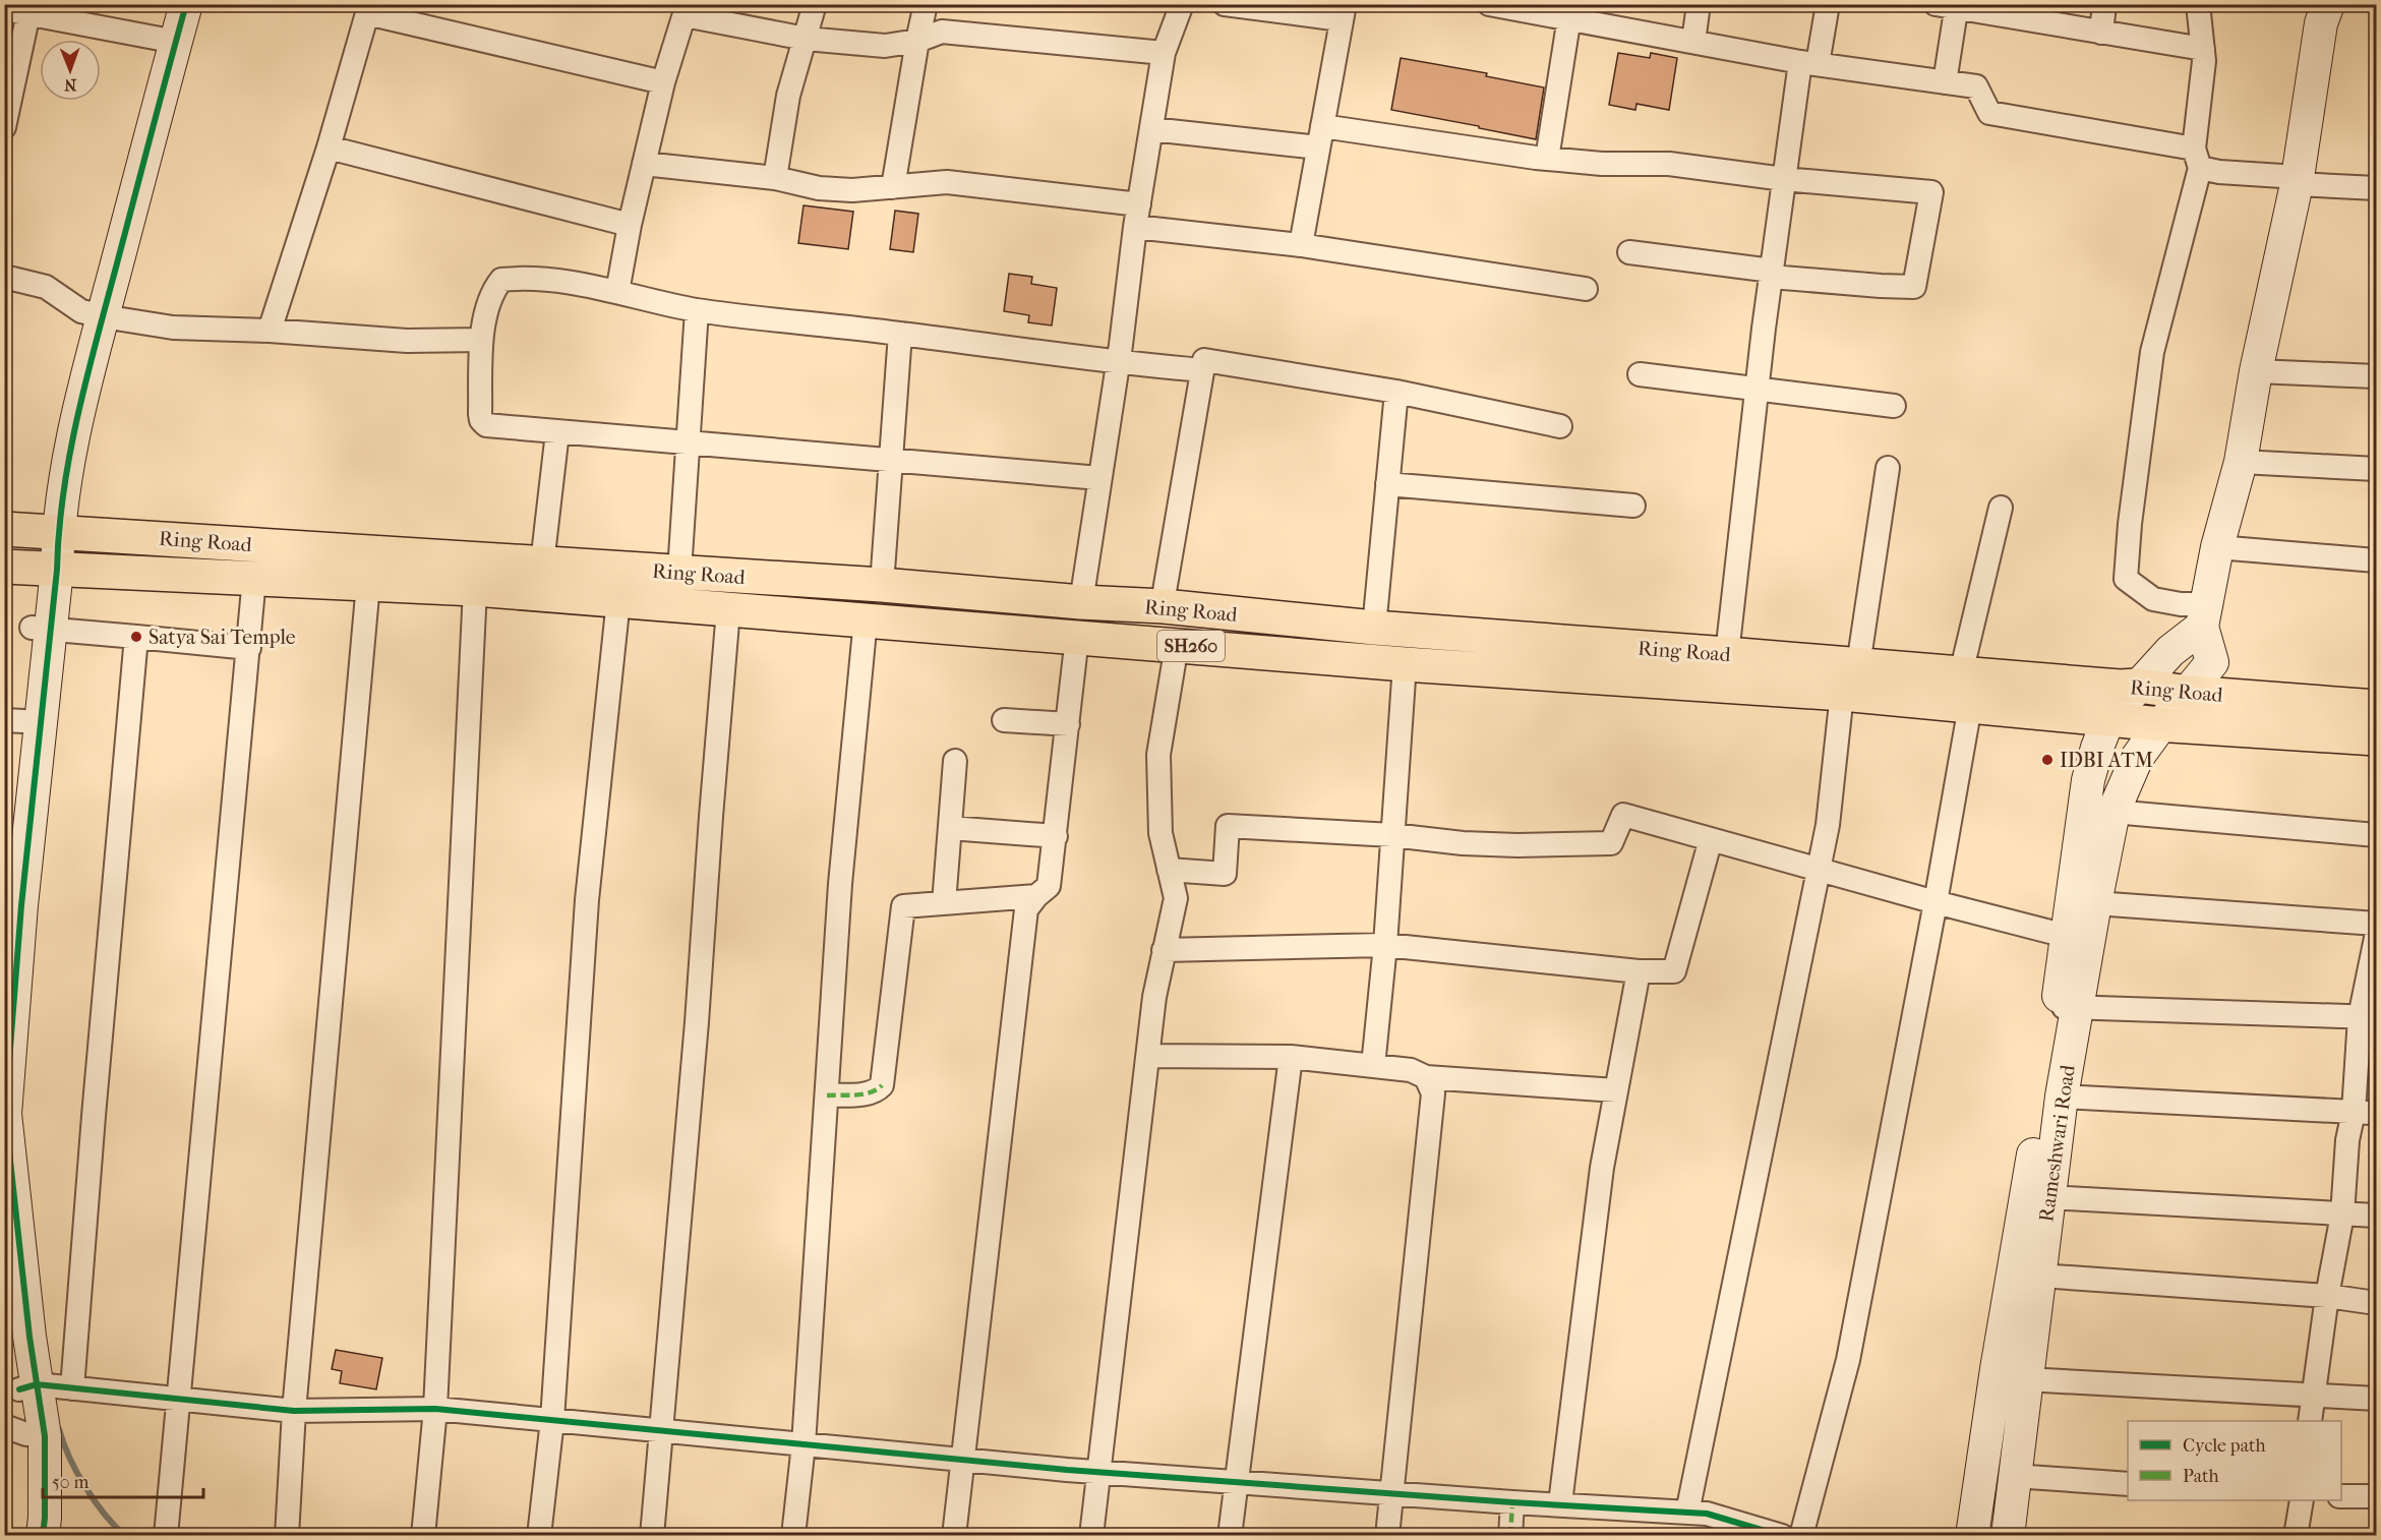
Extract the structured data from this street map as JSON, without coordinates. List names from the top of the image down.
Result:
{
  "streets": {
    "highway": ["Ring Road", "SH260"],
    "street": ["Rameshwari Road"]
  },
  "crossings": [
    ["Ring Road", "Rameshwari Road"]
  ],
  "places": ["Satya Sai Temple", "IDBI ATM"],
  "legend": ["Cycle path", "Path"],
  "scale_bar": "50 m",
  "north": "bottom"
}
